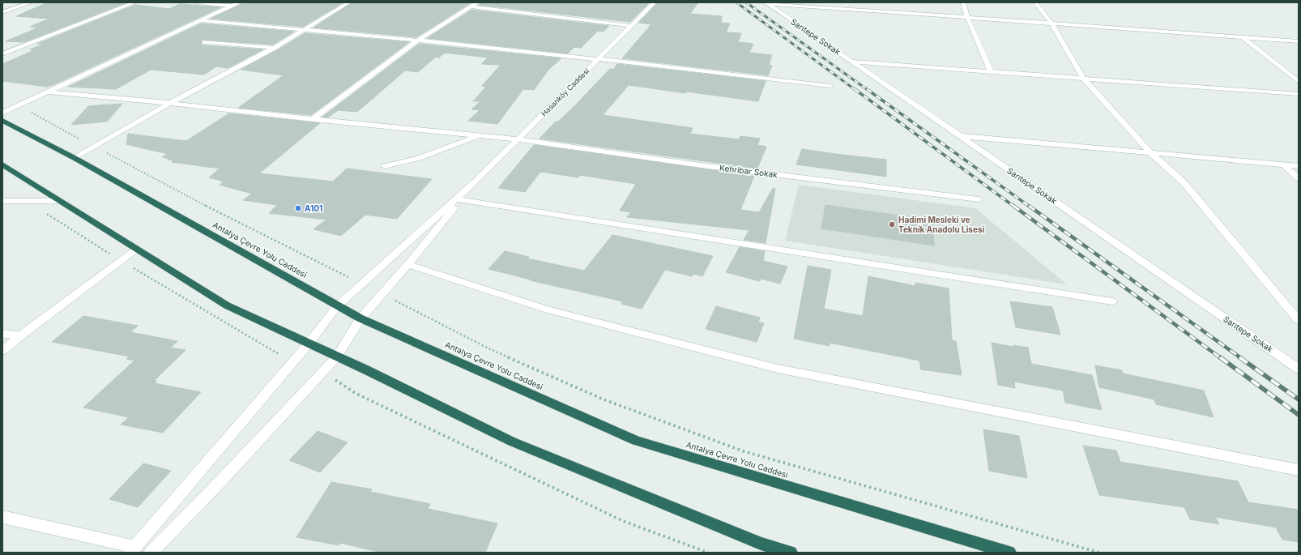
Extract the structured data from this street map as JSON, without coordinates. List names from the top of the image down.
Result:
{
  "streets": {
    "highway": ["Antalya Çevre Yolu Caddesi"],
    "street": ["Sarıtepe Sokak", "Hasanköy Caddesi", "Kehribar Sokak"]
  },
  "crossings": [
    ["Hasanköy Caddesi", "Kehribar Sokak"]
  ],
  "places": ["A101", "Hadimi Mesleki ve Teknik Anadolu Lisesi"]
}
